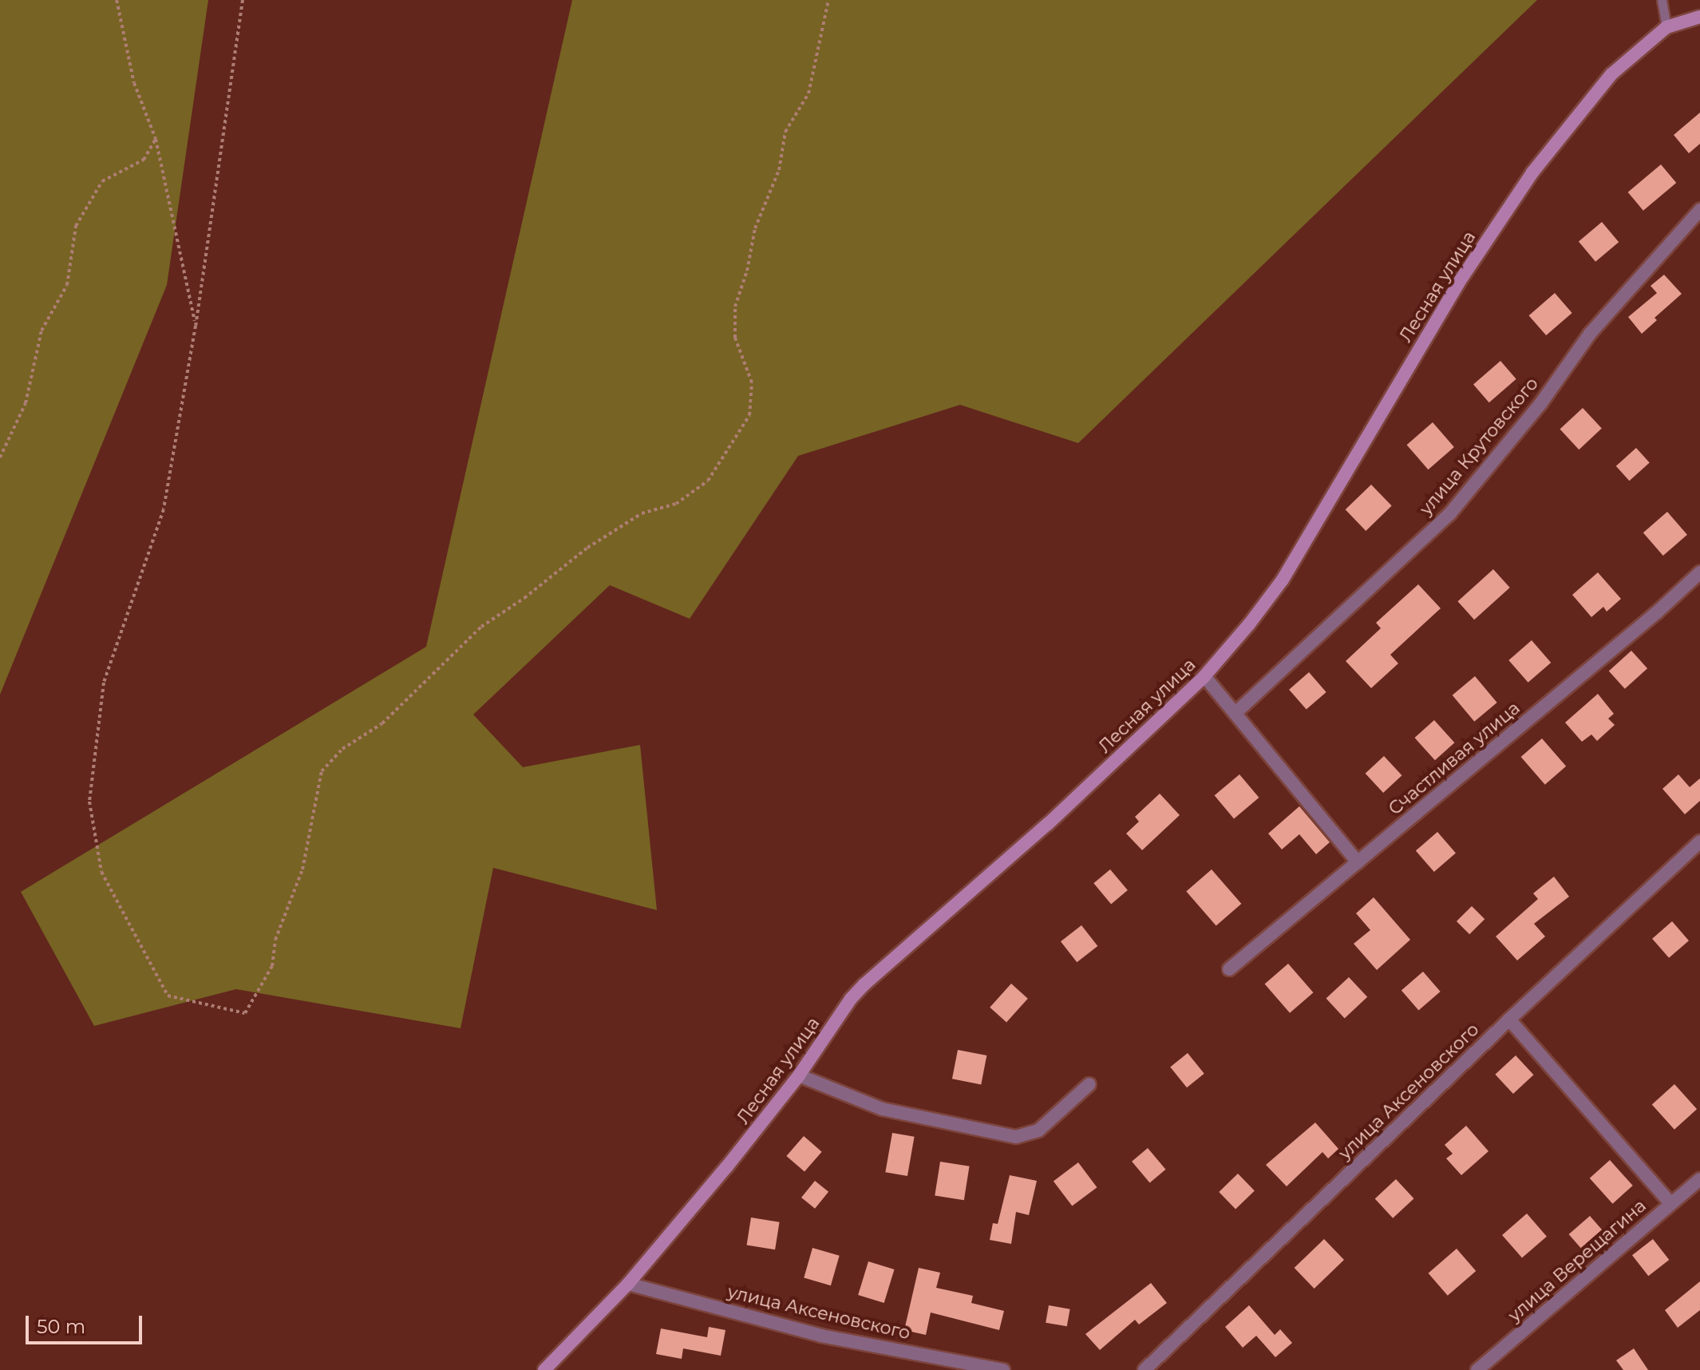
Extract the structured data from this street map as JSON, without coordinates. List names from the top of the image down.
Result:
{
  "streets": {
    "main road": ["Лесная улица"],
    "street": [
      "улица Крутовского",
      "Счастливая улица",
      "улица Аксеновского",
      "улица Верещагина"
    ]
  },
  "crossings": [
    ["Лесная улица", "улица Аксеновского"]
  ],
  "scale_bar": "50 m"
}
